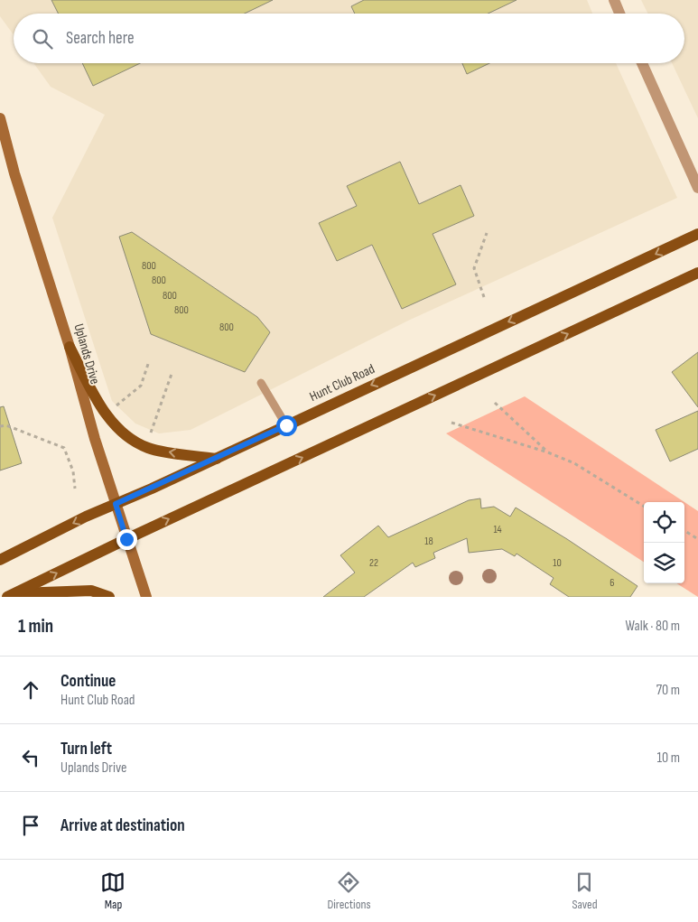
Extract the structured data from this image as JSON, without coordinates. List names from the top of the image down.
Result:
{
  "streets": {
    "main road": ["Uplands Drive", "Hunt Club Road"]
  },
  "crossings": [
    ["Uplands Drive", "Hunt Club Road"]
  ],
  "house_numbers": [
    "800",
    "800",
    "800",
    "800",
    "800",
    "14",
    "18",
    "22",
    "10",
    "6"
  ],
  "page": {
    "search": "Search here",
    "heading": ["1 min", "Walk · 80 m"],
    "list": [
      ["Continue", "Hunt Club Road", "70 m"],
      ["Turn left", "Uplands Drive", "10 m"],
      "Arrive at destination"
    ],
    "nav": ["Map", "Directions", "Saved"]
  }
}
